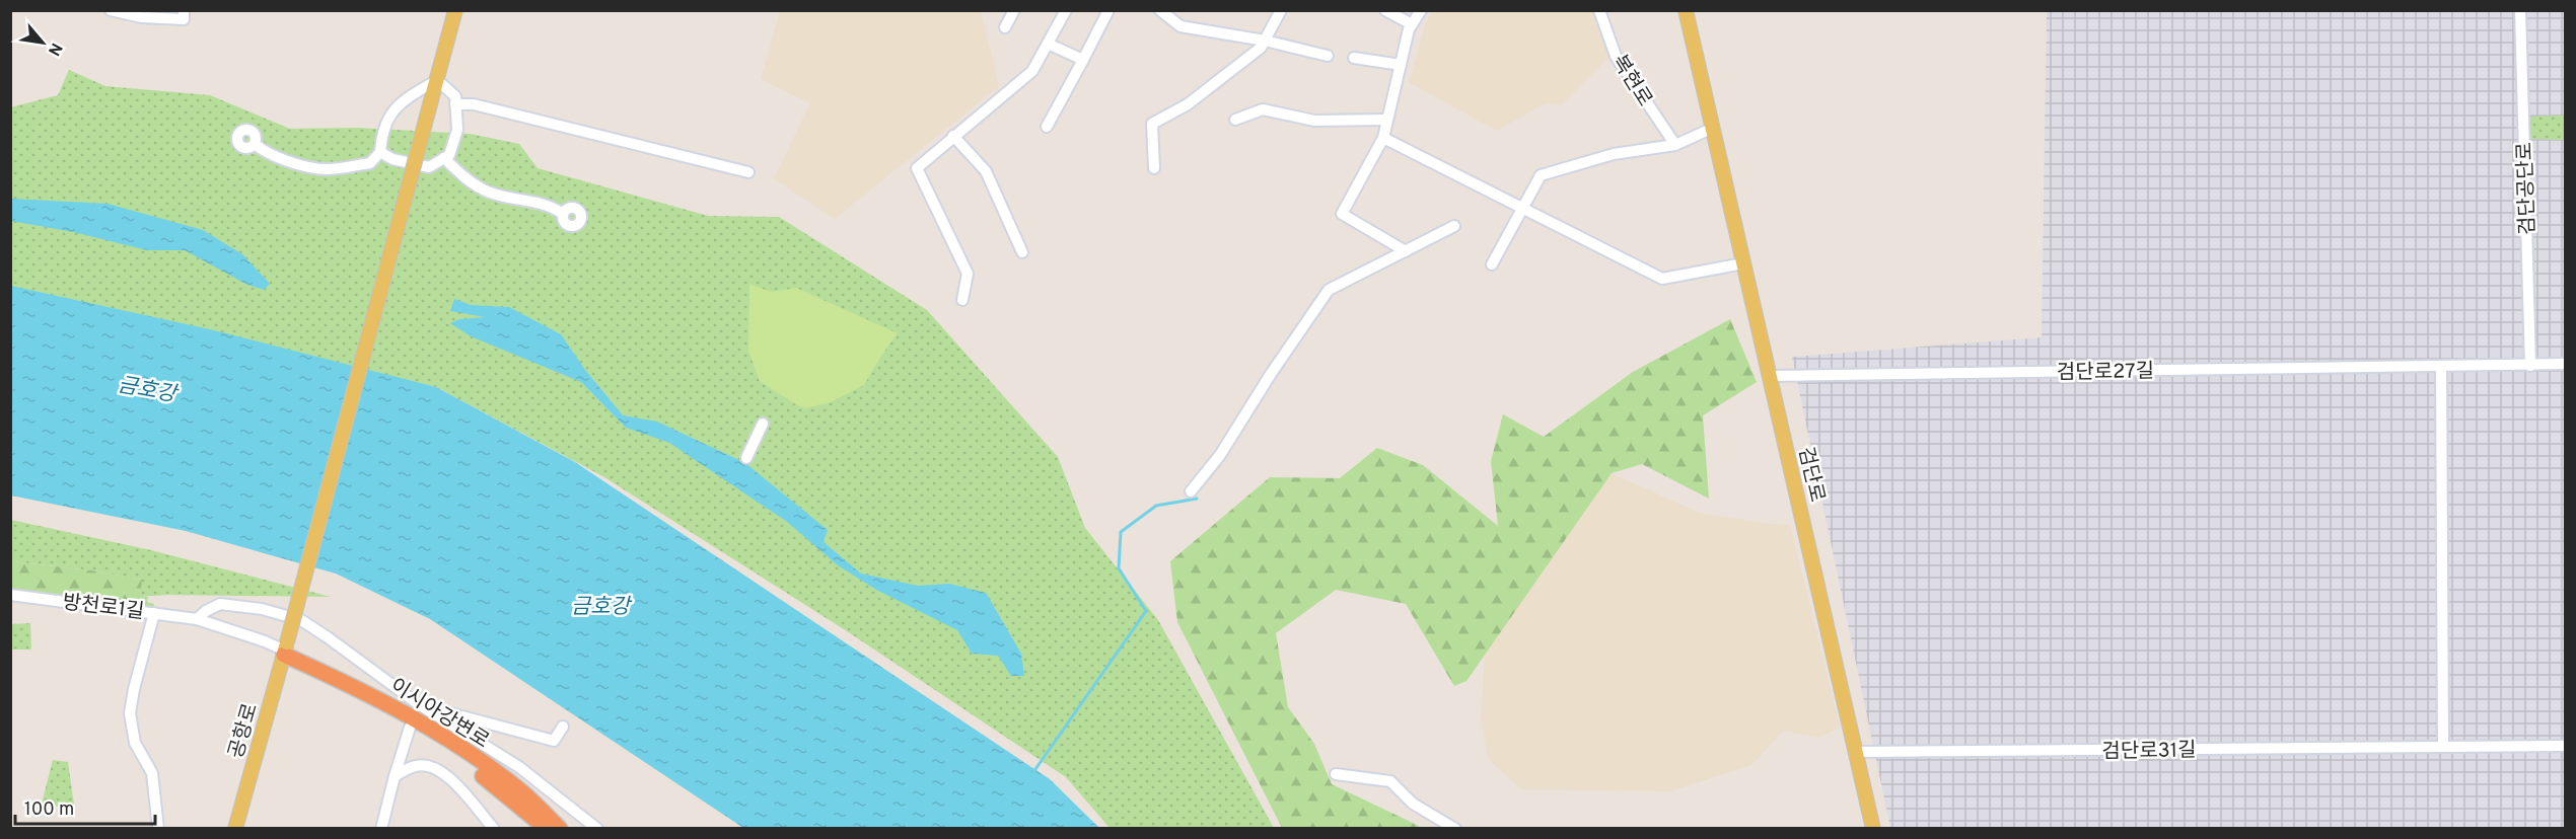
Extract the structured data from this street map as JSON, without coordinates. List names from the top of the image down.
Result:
{
  "streets": {
    "highway": ["이시아강변로"],
    "main road": ["검단로", "공항로"],
    "street": [
      "복현로",
      "검단공단로",
      "검단로27길",
      "방천로1길",
      "검단로31길"
    ]
  },
  "crossings": [
    ["검단공단로", "검단로27길"],
    ["검단로27길", "검단로"],
    ["검단로", "검단로31길"],
    ["방천로1길", "이시아강변로"],
    ["방천로1길", "공항로"],
    ["이시아강변로", "공항로"]
  ],
  "water": ["금호강"],
  "scale_bar": "100 m",
  "north": "bottom right"
}
